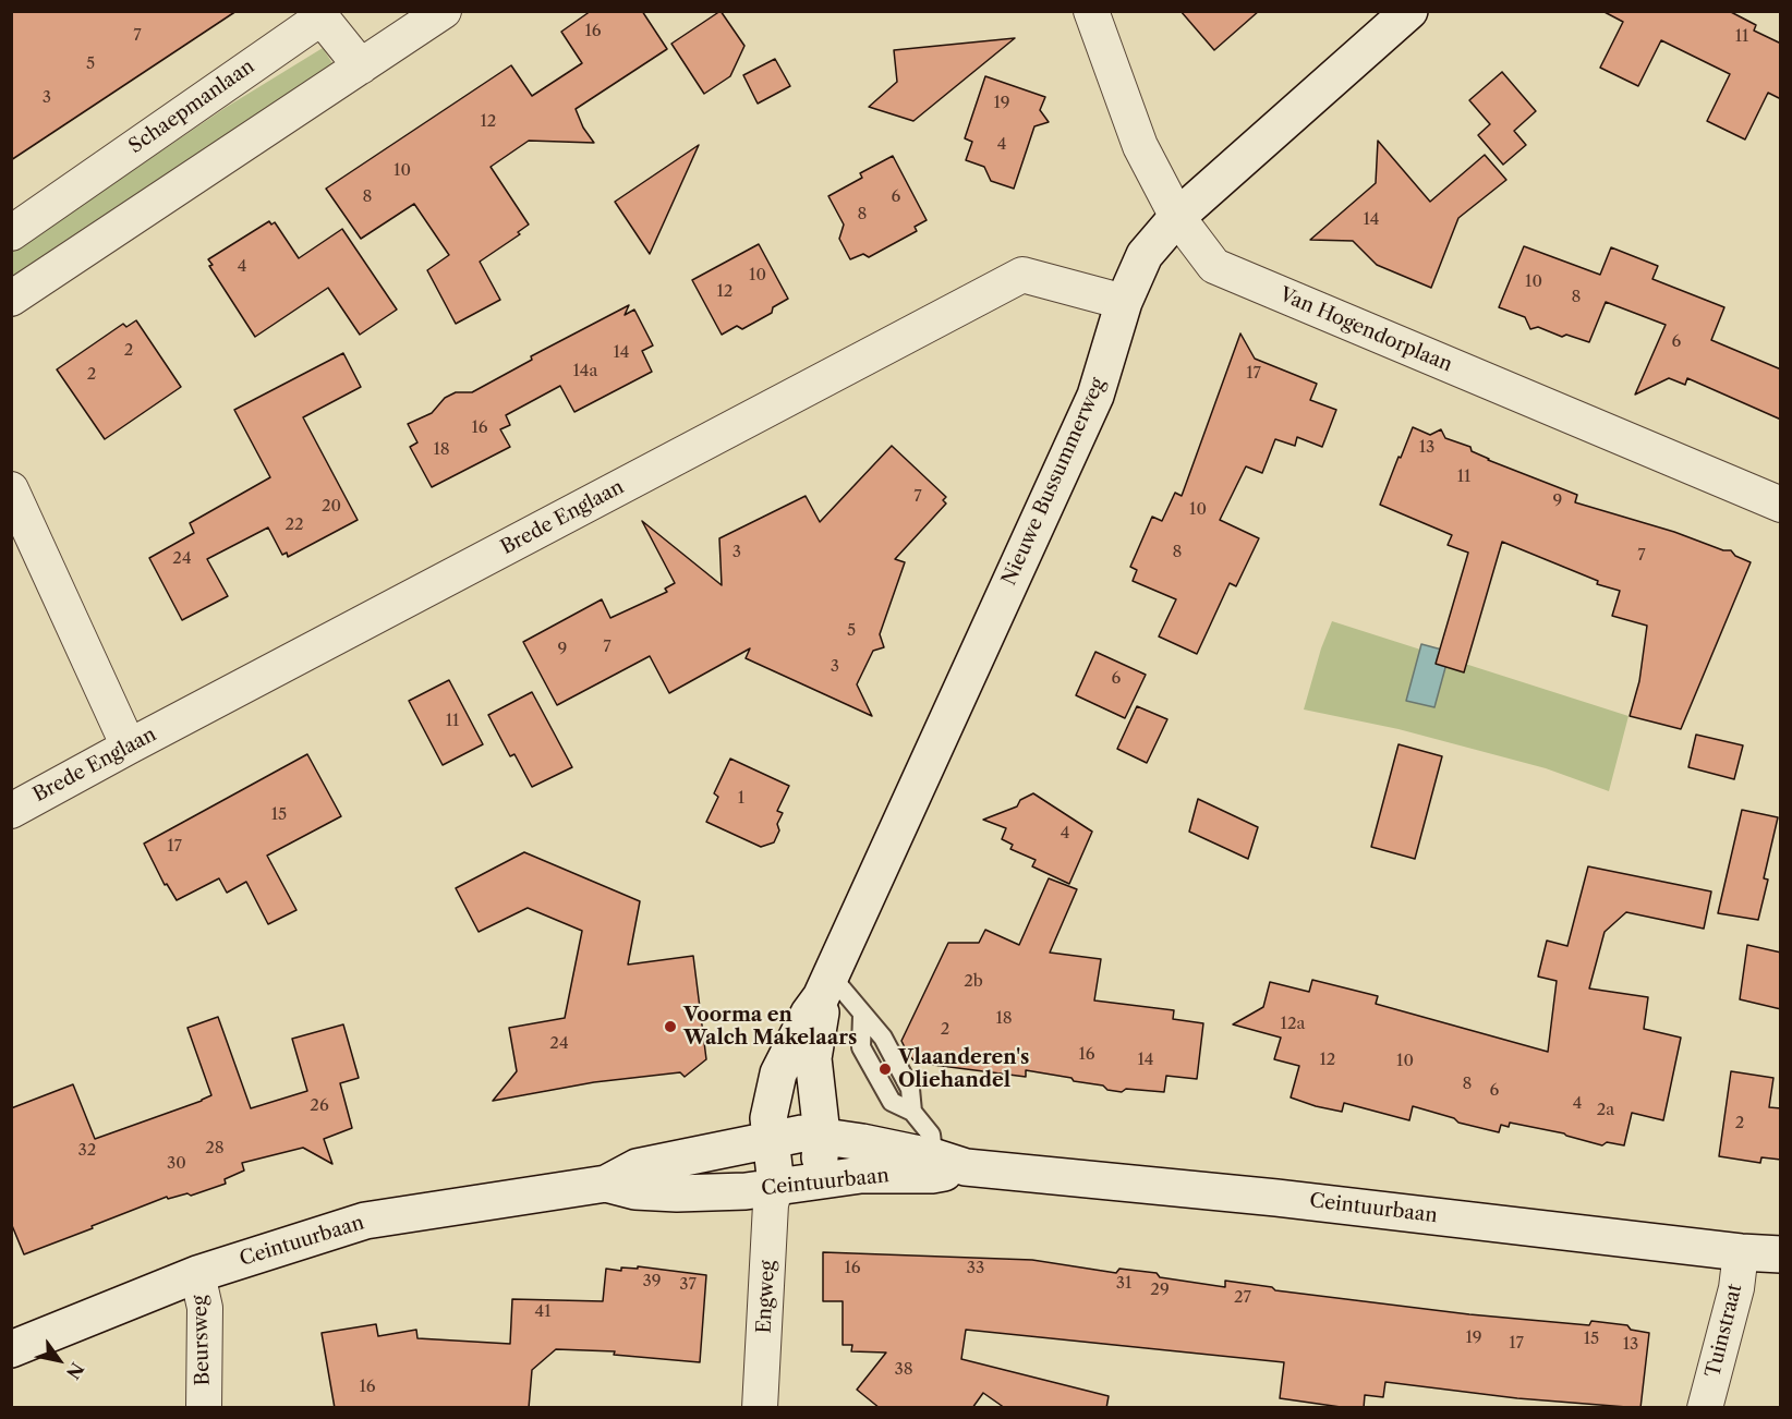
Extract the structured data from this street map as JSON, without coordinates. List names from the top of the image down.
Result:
{
  "streets": {
    "main road": ["Nieuwe Bussummerweg", "Ceintuurbaan"],
    "street": [
      "Schaepmanlaan",
      "Van Hogendorplaan",
      "Brede Englaan",
      "Engweg",
      "Tuinstraat",
      "Beursweg"
    ]
  },
  "crossings": [
    ["Van Hogendorplaan", "Nieuwe Bussummerweg"],
    ["Nieuwe Bussummerweg", "Brede Englaan"],
    ["Nieuwe Bussummerweg", "Ceintuurbaan"],
    ["Nieuwe Bussummerweg", "Engweg"],
    ["Ceintuurbaan", "Engweg"],
    ["Ceintuurbaan", "Tuinstraat"],
    ["Ceintuurbaan", "Beursweg"]
  ],
  "places": ["Voorma en Walch Makelaars", "Vlaanderen's Oliehandel"],
  "house_numbers": [
    "16",
    "7",
    "11",
    "5",
    "3",
    "19",
    "12",
    "4",
    "10",
    "8",
    "6",
    "8",
    "14",
    "4",
    "10",
    "10",
    "12",
    "8",
    "6",
    "2",
    "14",
    "14a",
    "17",
    "2",
    "16",
    "13",
    "18",
    "11",
    "7",
    "9",
    "20",
    "10",
    "22",
    "3",
    "8",
    "7",
    "24",
    "5",
    "7",
    "9",
    "3",
    "6",
    "11",
    "1",
    "15",
    "4",
    "17",
    "2b",
    "18",
    "12a",
    "2",
    "24",
    "16",
    "14",
    "12",
    "10",
    "8",
    "6",
    "4",
    "26",
    "2a",
    "2",
    "28",
    "32",
    "30",
    "16",
    "33",
    "39",
    "31",
    "37",
    "29",
    "27",
    "41",
    "19",
    "15",
    "17",
    "13",
    "38",
    "16"
  ],
  "north": "bottom right"
}
